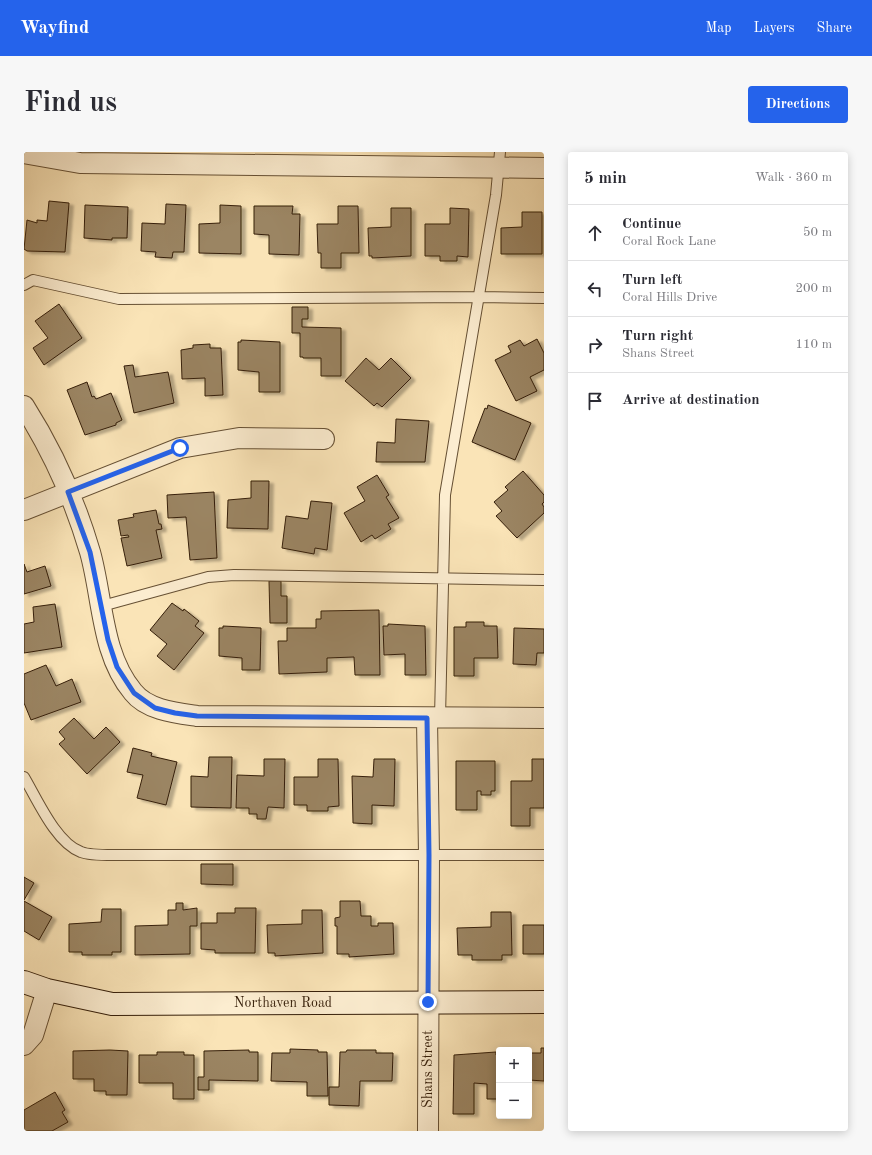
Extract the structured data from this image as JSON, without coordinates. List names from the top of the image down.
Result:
{
  "streets": {
    "street": ["Northaven Road", "Shans Street"]
  },
  "crossings": [
    ["Northaven Road", "Shans Street"]
  ],
  "page": {
    "header": "Wayfind",
    "nav": ["Map", "Layers", "Share"],
    "buttons": "Directions",
    "title": "Find us",
    "heading": ["5 min", "Walk · 360 m"],
    "list": [
      ["Continue", "Coral Rock Lane", "50 m"],
      ["Turn left", "Coral Hills Drive", "200 m"],
      ["Turn right", "Shans Street", "110 m"],
      "Arrive at destination"
    ],
    "map_buttons": ["+", "−"]
  }
}
